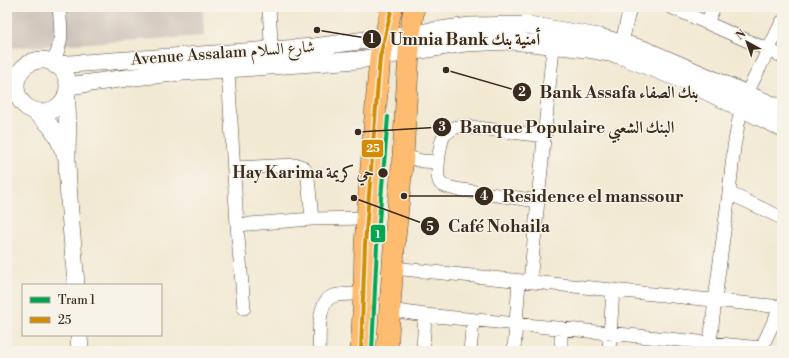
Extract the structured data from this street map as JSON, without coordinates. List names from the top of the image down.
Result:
{
  "streets": {
    "street": ["Avenue Assalam شارع السلام"]
  },
  "places": [
    "Umnia Bank أمنية بنك",
    "Bank Assafa بنك الصفاء",
    "Banque Populaire البنك الشعبي",
    "Hay Karima حي كريمة",
    "Residence el manssour",
    "Café Nohaila"
  ],
  "lines": ["transit line 25", "tram line 1"],
  "legend": ["Tram 1", "25"],
  "north": "top left"
}
